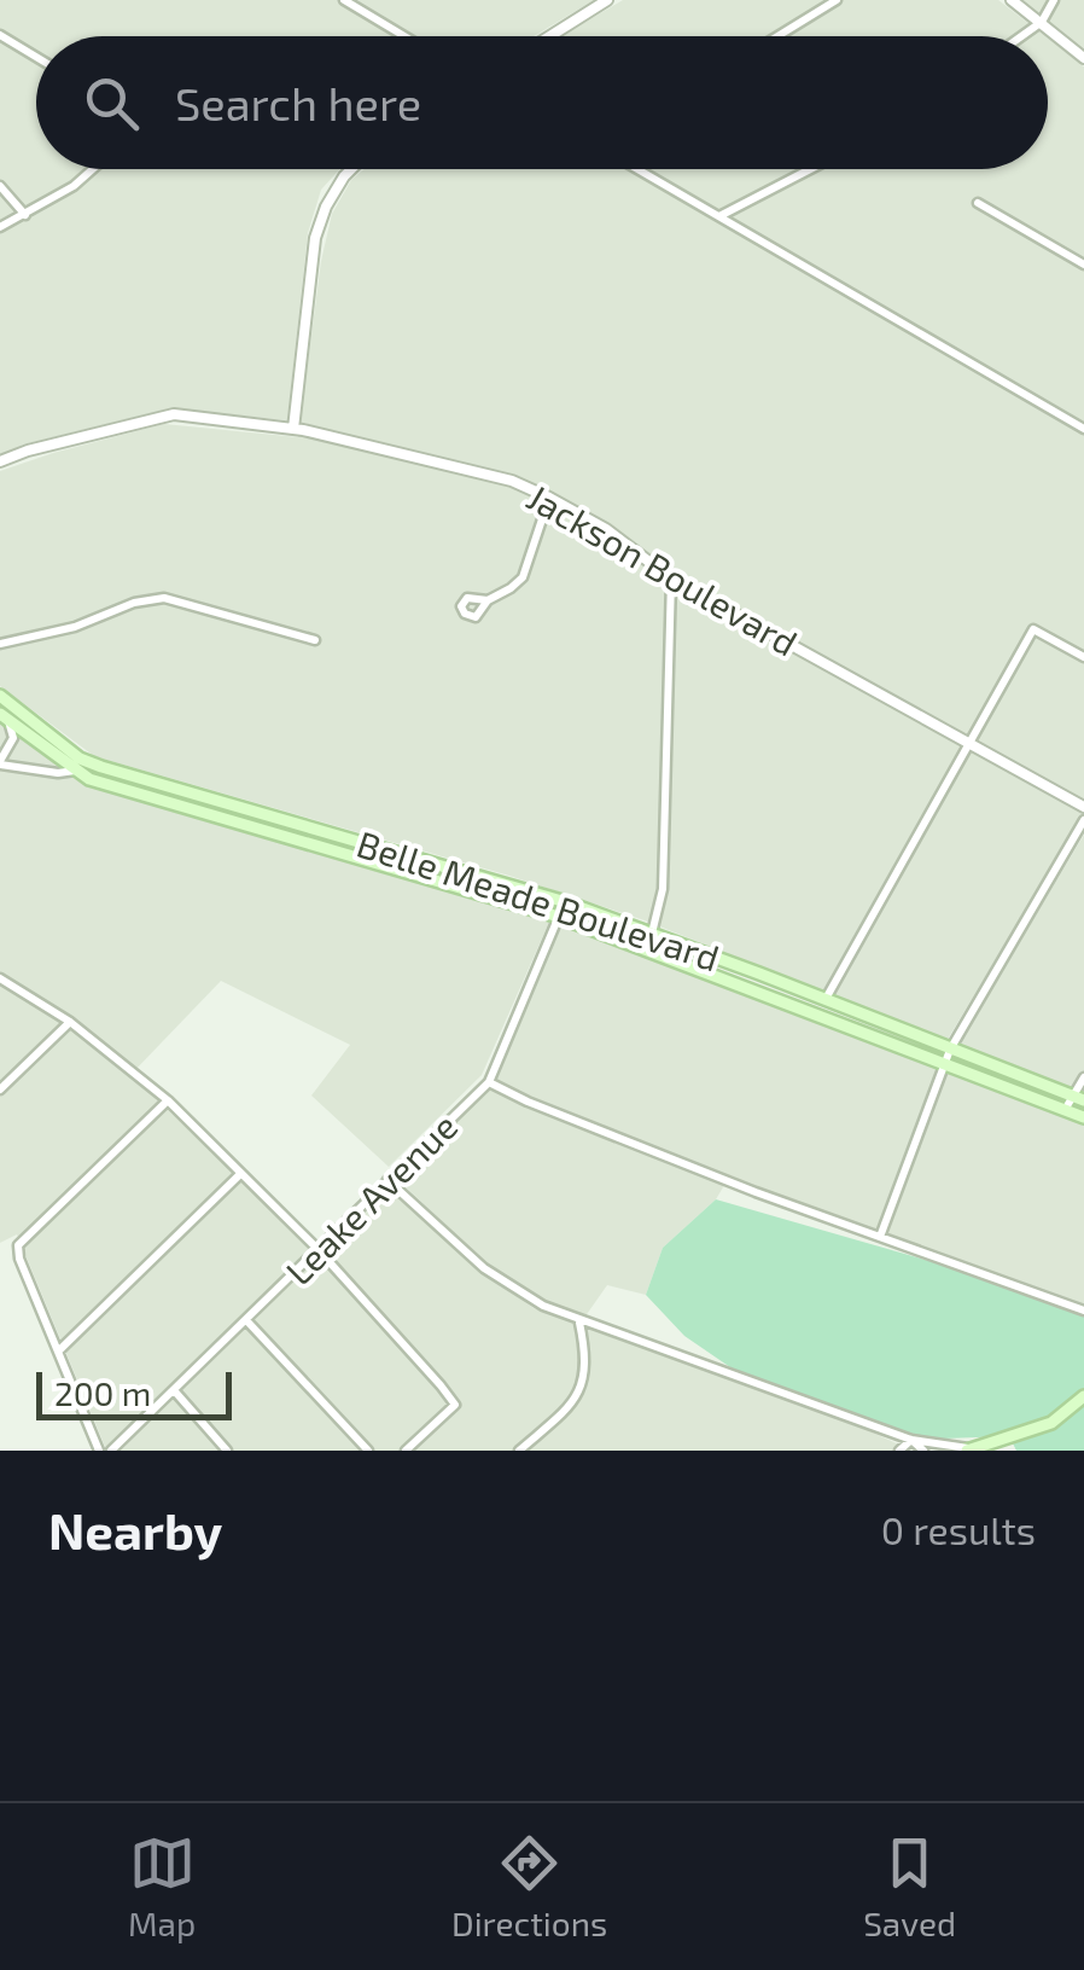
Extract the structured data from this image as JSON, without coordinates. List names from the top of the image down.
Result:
{
  "streets": {
    "main road": ["Belle Meade Boulevard"],
    "street": ["Jackson Boulevard", "Leake Avenue"]
  },
  "crossings": [
    ["Belle Meade Boulevard", "Leake Avenue"]
  ],
  "scale_bar": "200 m",
  "page": {
    "search": "Search here",
    "scale": "200 m",
    "heading": ["Nearby", "0 results"],
    "nav": ["Map", "Directions", "Saved"]
  }
}
